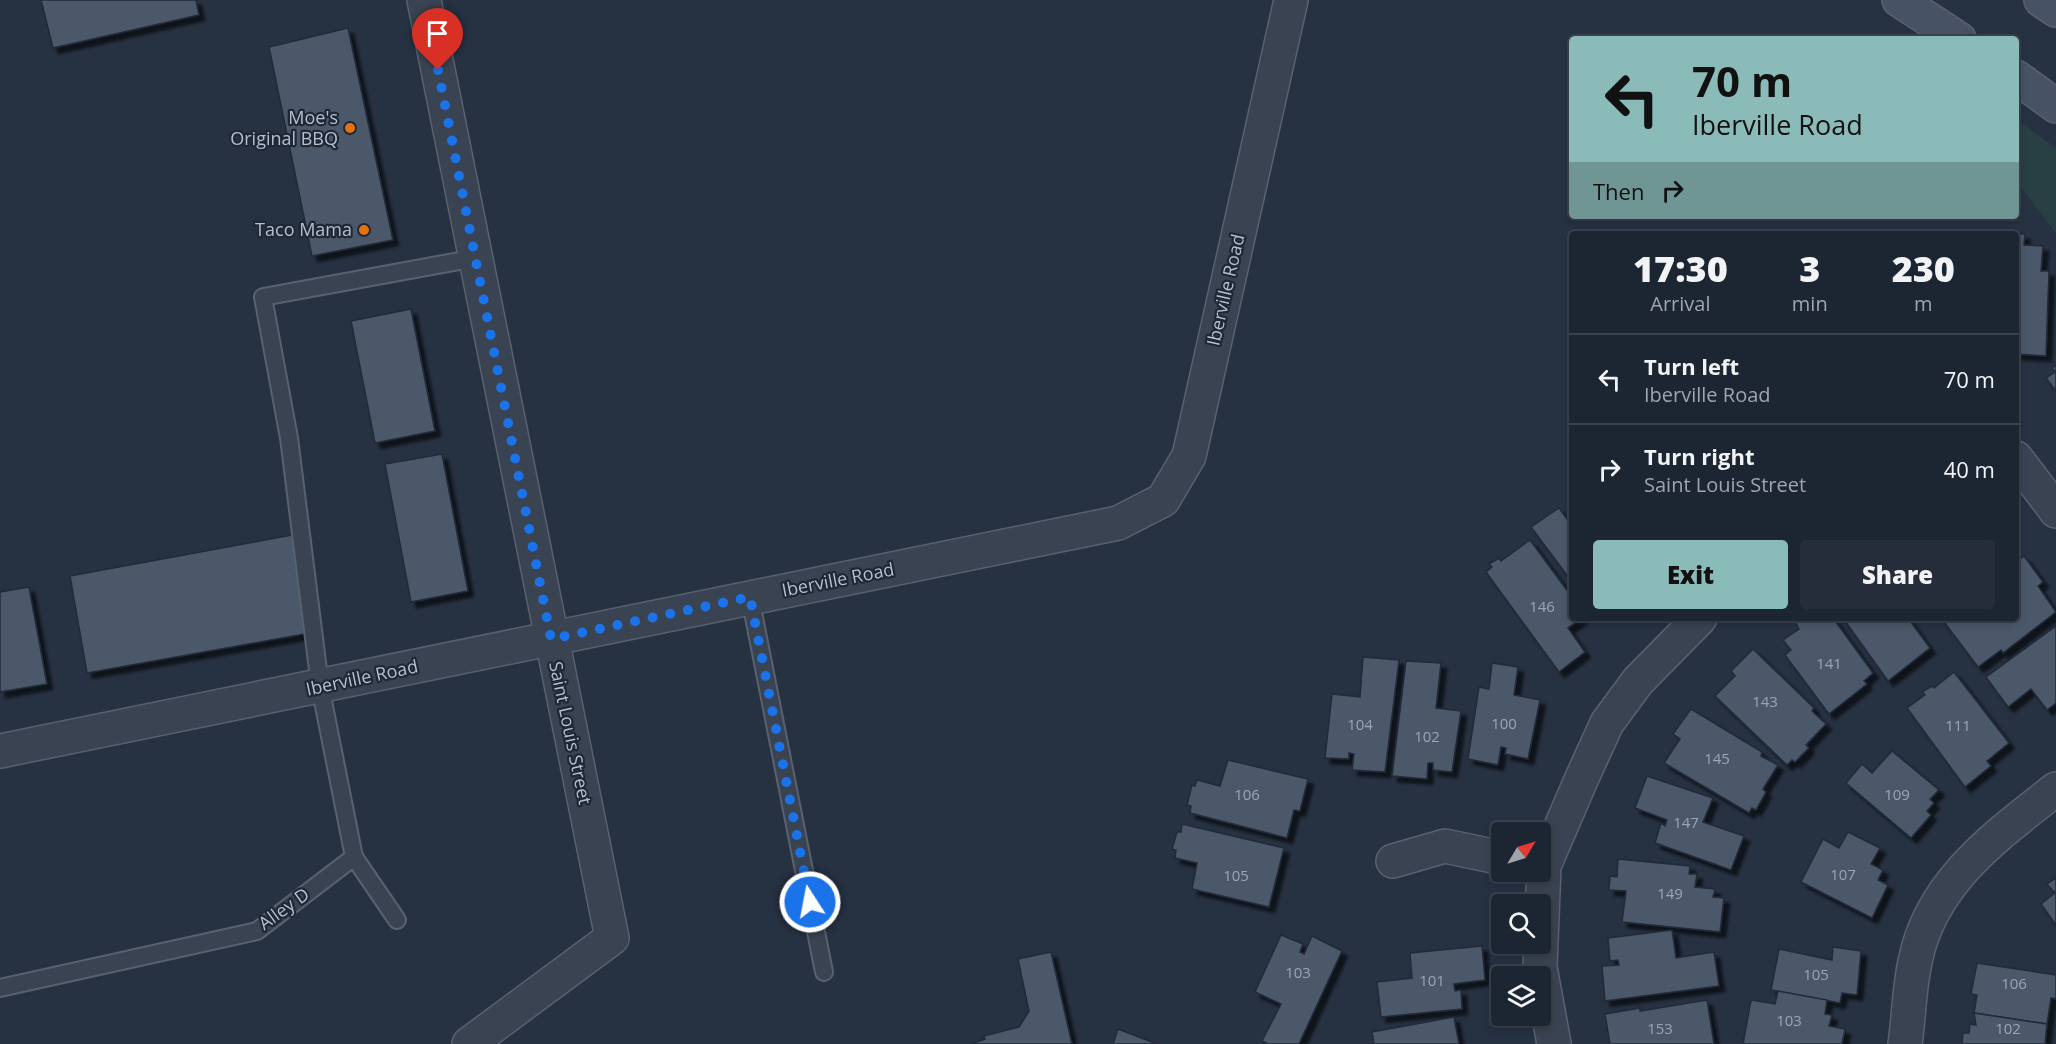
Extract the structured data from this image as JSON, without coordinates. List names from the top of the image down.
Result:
{
  "streets": {
    "street": ["Iberville Road", "Saint Louis Street"],
    "lane": ["Alley D"]
  },
  "crossings": [
    ["Iberville Road", "Saint Louis Street"]
  ],
  "places": ["Moe's Original BBQ", "Taco Mama"],
  "house_numbers": [
    "146",
    "141",
    "143",
    "100",
    "104",
    "111",
    "102",
    "145",
    "106",
    "109",
    "147",
    "107",
    "105",
    "149",
    "103",
    "105",
    "101",
    "106",
    "103",
    "153",
    "102"
  ],
  "north": "top right",
  "page": {
    "turn": ["70 m", "Iberville Road"],
    "then": "Then",
    "eta": [
      "17:30",
      "Arrival",
      "3",
      "min",
      "230",
      "m"
    ],
    "list": [
      {
        "name": "Turn left",
        "note": "Iberville Road",
        "value": "70 m"
      },
      {
        "name": "Turn right",
        "note": "Saint Louis Street",
        "value": "40 m"
      }
    ],
    "buttons": ["Exit", "Share"]
  }
}
